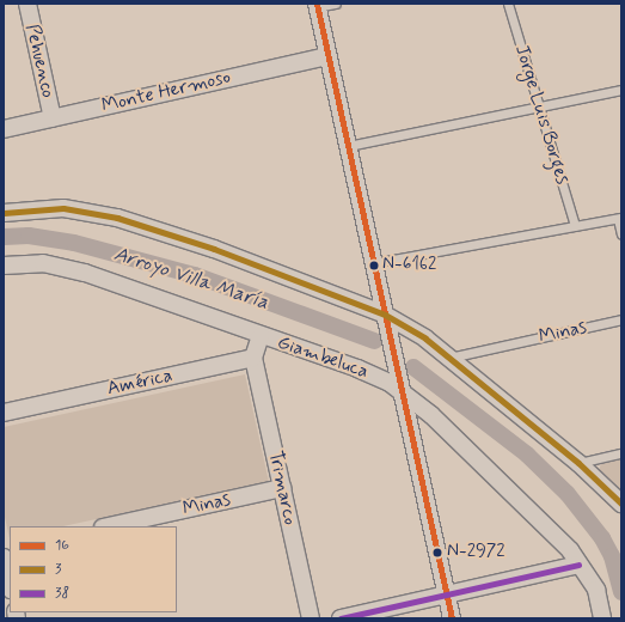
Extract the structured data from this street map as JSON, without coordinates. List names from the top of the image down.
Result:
{
  "streets": {
    "street": [
      "Pehuenco",
      "Monte Hermoso",
      "Minas",
      "Giambeluca",
      "América",
      "Trimarco"
    ],
    "lane": ["Jorge Luis Borges"]
  },
  "crossings": [
    ["Pehuenco", "Monte Hermoso"],
    ["Minas", "Trimarco"],
    ["América", "Trimarco"]
  ],
  "water": ["Arroyo Villa María"],
  "places": ["N-6162", "N-2972"],
  "lines": ["transit line 16", "transit line 3", "transit line 38"],
  "legend": ["16", "3", "38"]
}
